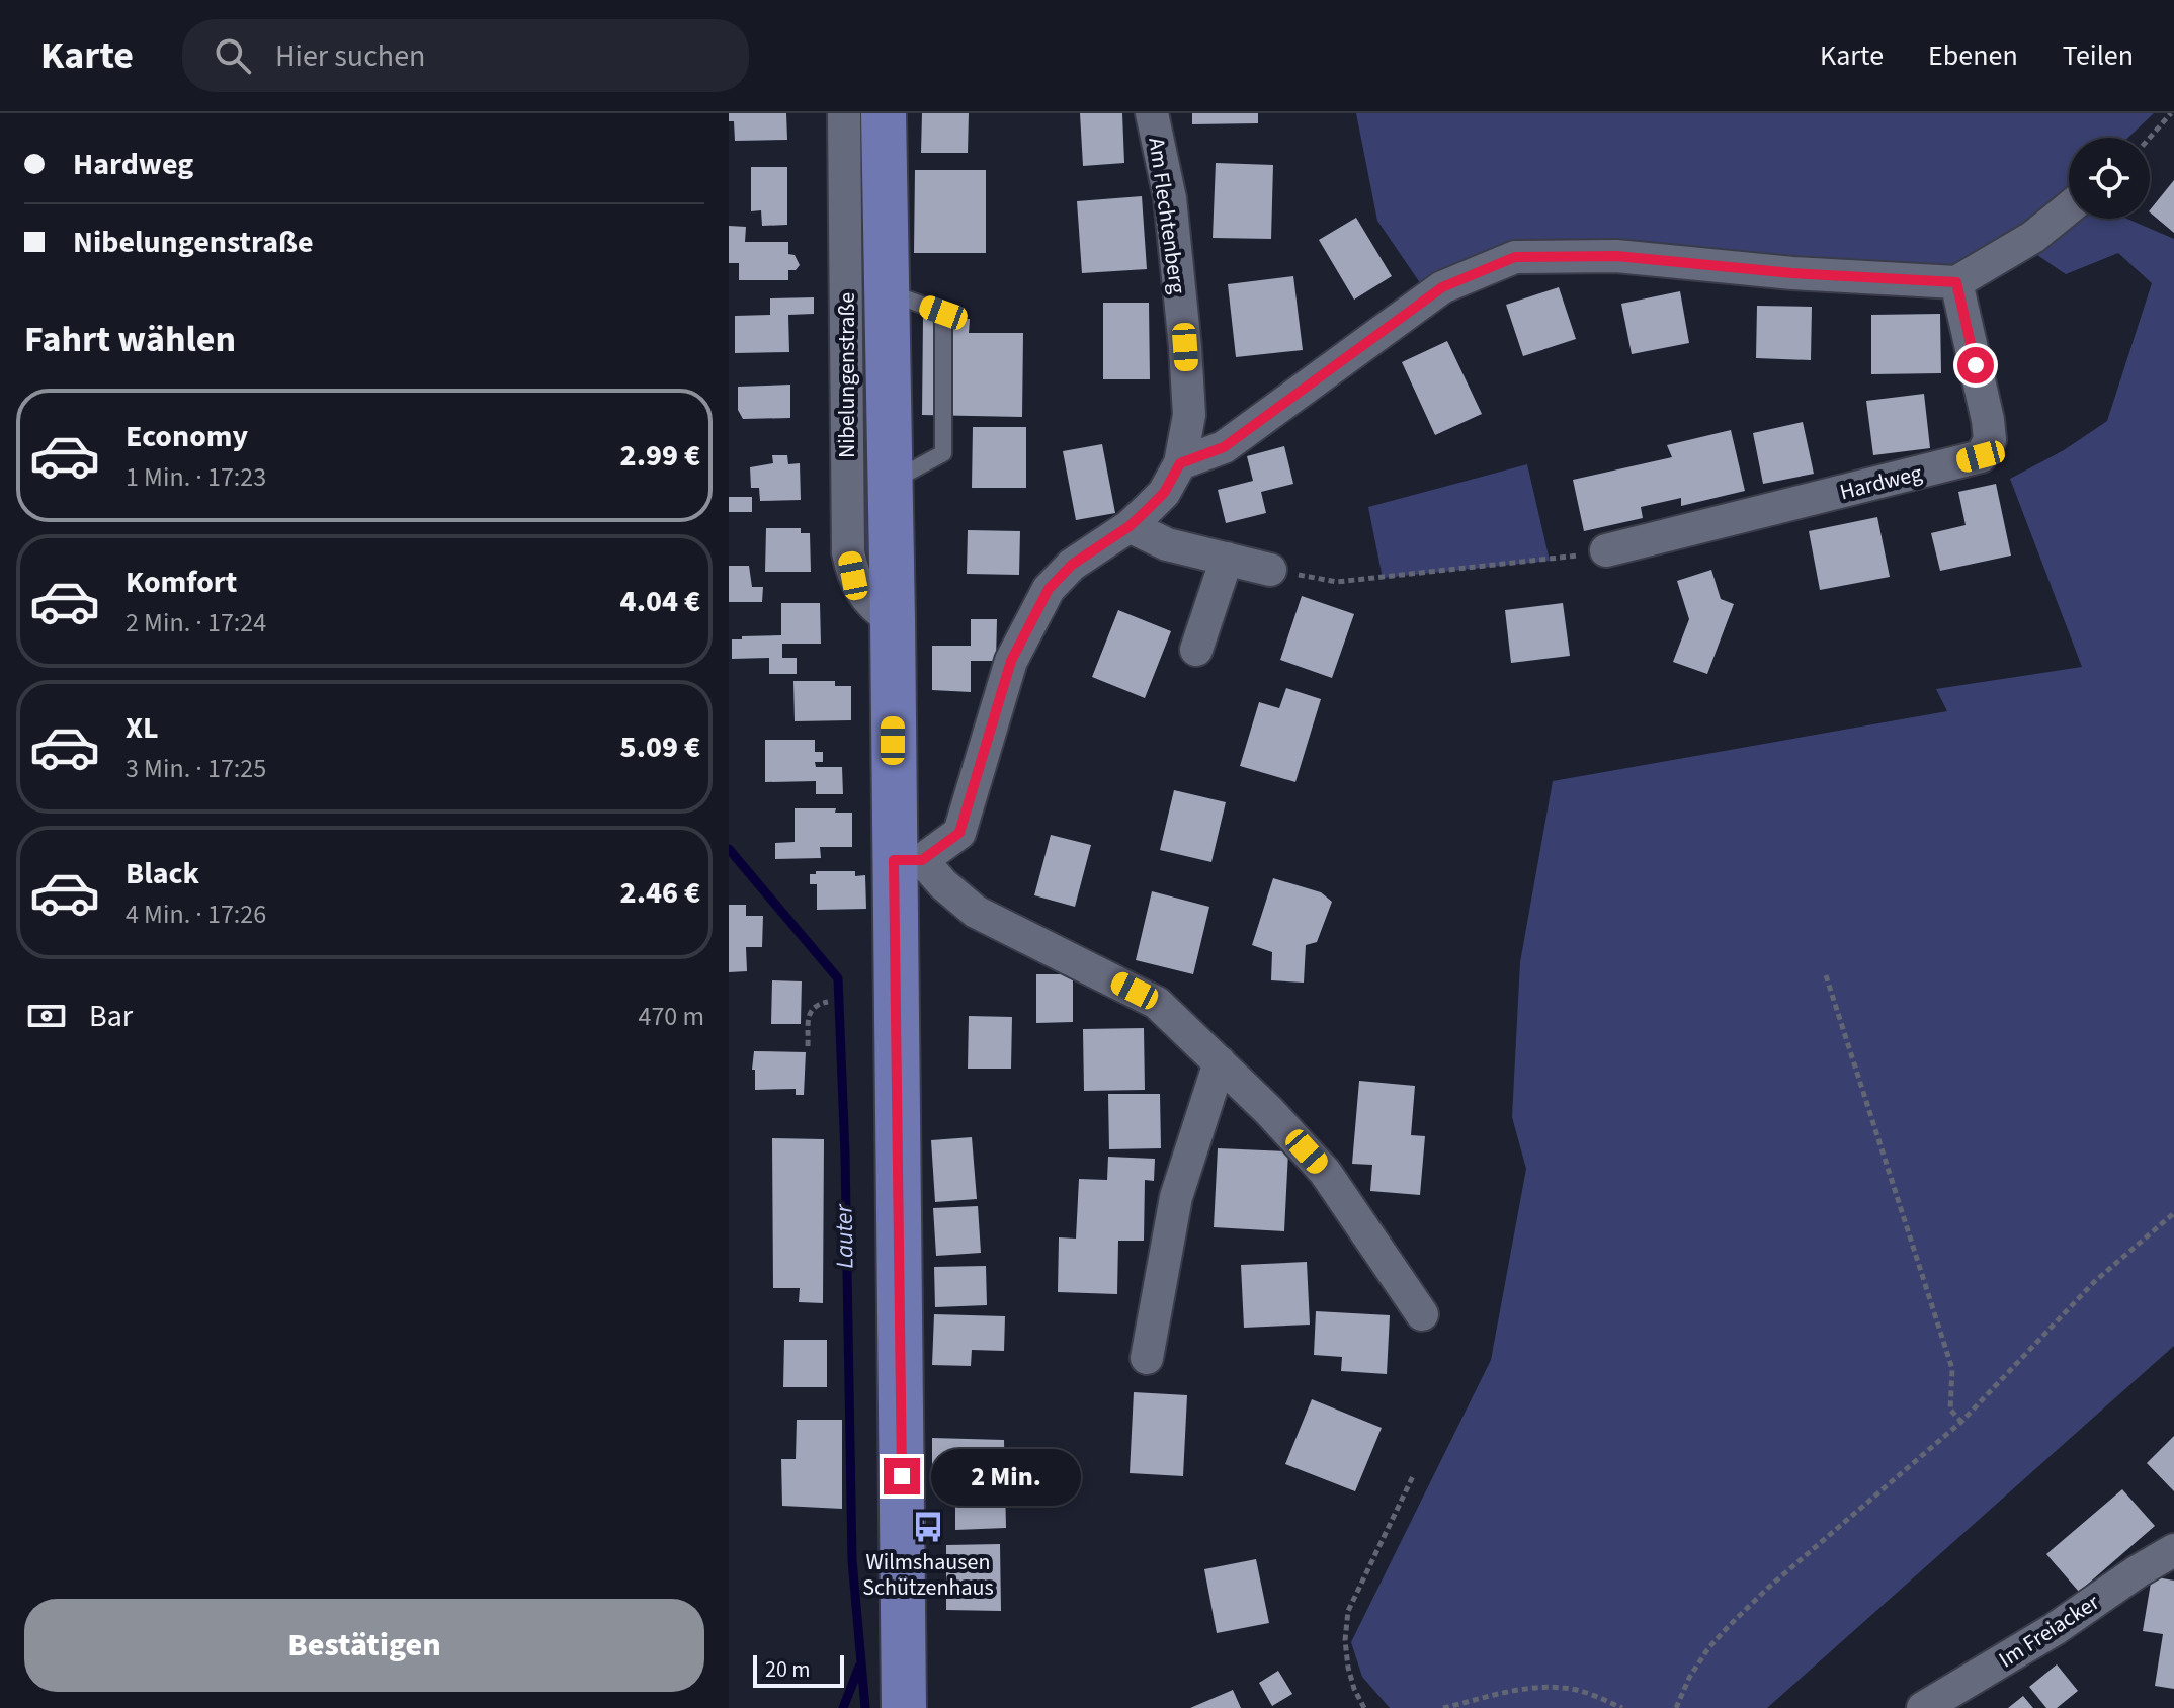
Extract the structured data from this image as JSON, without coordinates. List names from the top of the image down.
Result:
{
  "streets": {
    "main road": ["Nibelungenstraße"],
    "street": ["Am Flechtenberg", "Hardweg", "Im Freiacker"]
  },
  "water": ["Lauter"],
  "places": {
    "bus stop": ["Wilmshausen Schützenhaus"]
  },
  "scale_bar": "20 m",
  "page": {
    "header": "Karte",
    "search": "Hier suchen",
    "nav": ["Karte", "Ebenen", "Teilen"],
    "banner": ["Hardweg", "Nibelungenstraße"],
    "heading": "Fahrt wählen",
    "list": [
      {
        "name": "Economy",
        "note": "1 Min. · 17:23",
        "value": "2.99 €"
      },
      {
        "name": "Komfort",
        "note": "2 Min. · 17:24",
        "value": "4.04 €"
      },
      {
        "name": "XL",
        "note": "3 Min. · 17:25",
        "value": "5.09 €"
      },
      {
        "name": "Black",
        "note": "4 Min. · 17:26",
        "value": "2.46 €"
      }
    ],
    "pay": ["Bar", "470 m"],
    "bubble": "2 Min.",
    "buttons": "Bestätigen",
    "scale": "20 m"
  }
}
